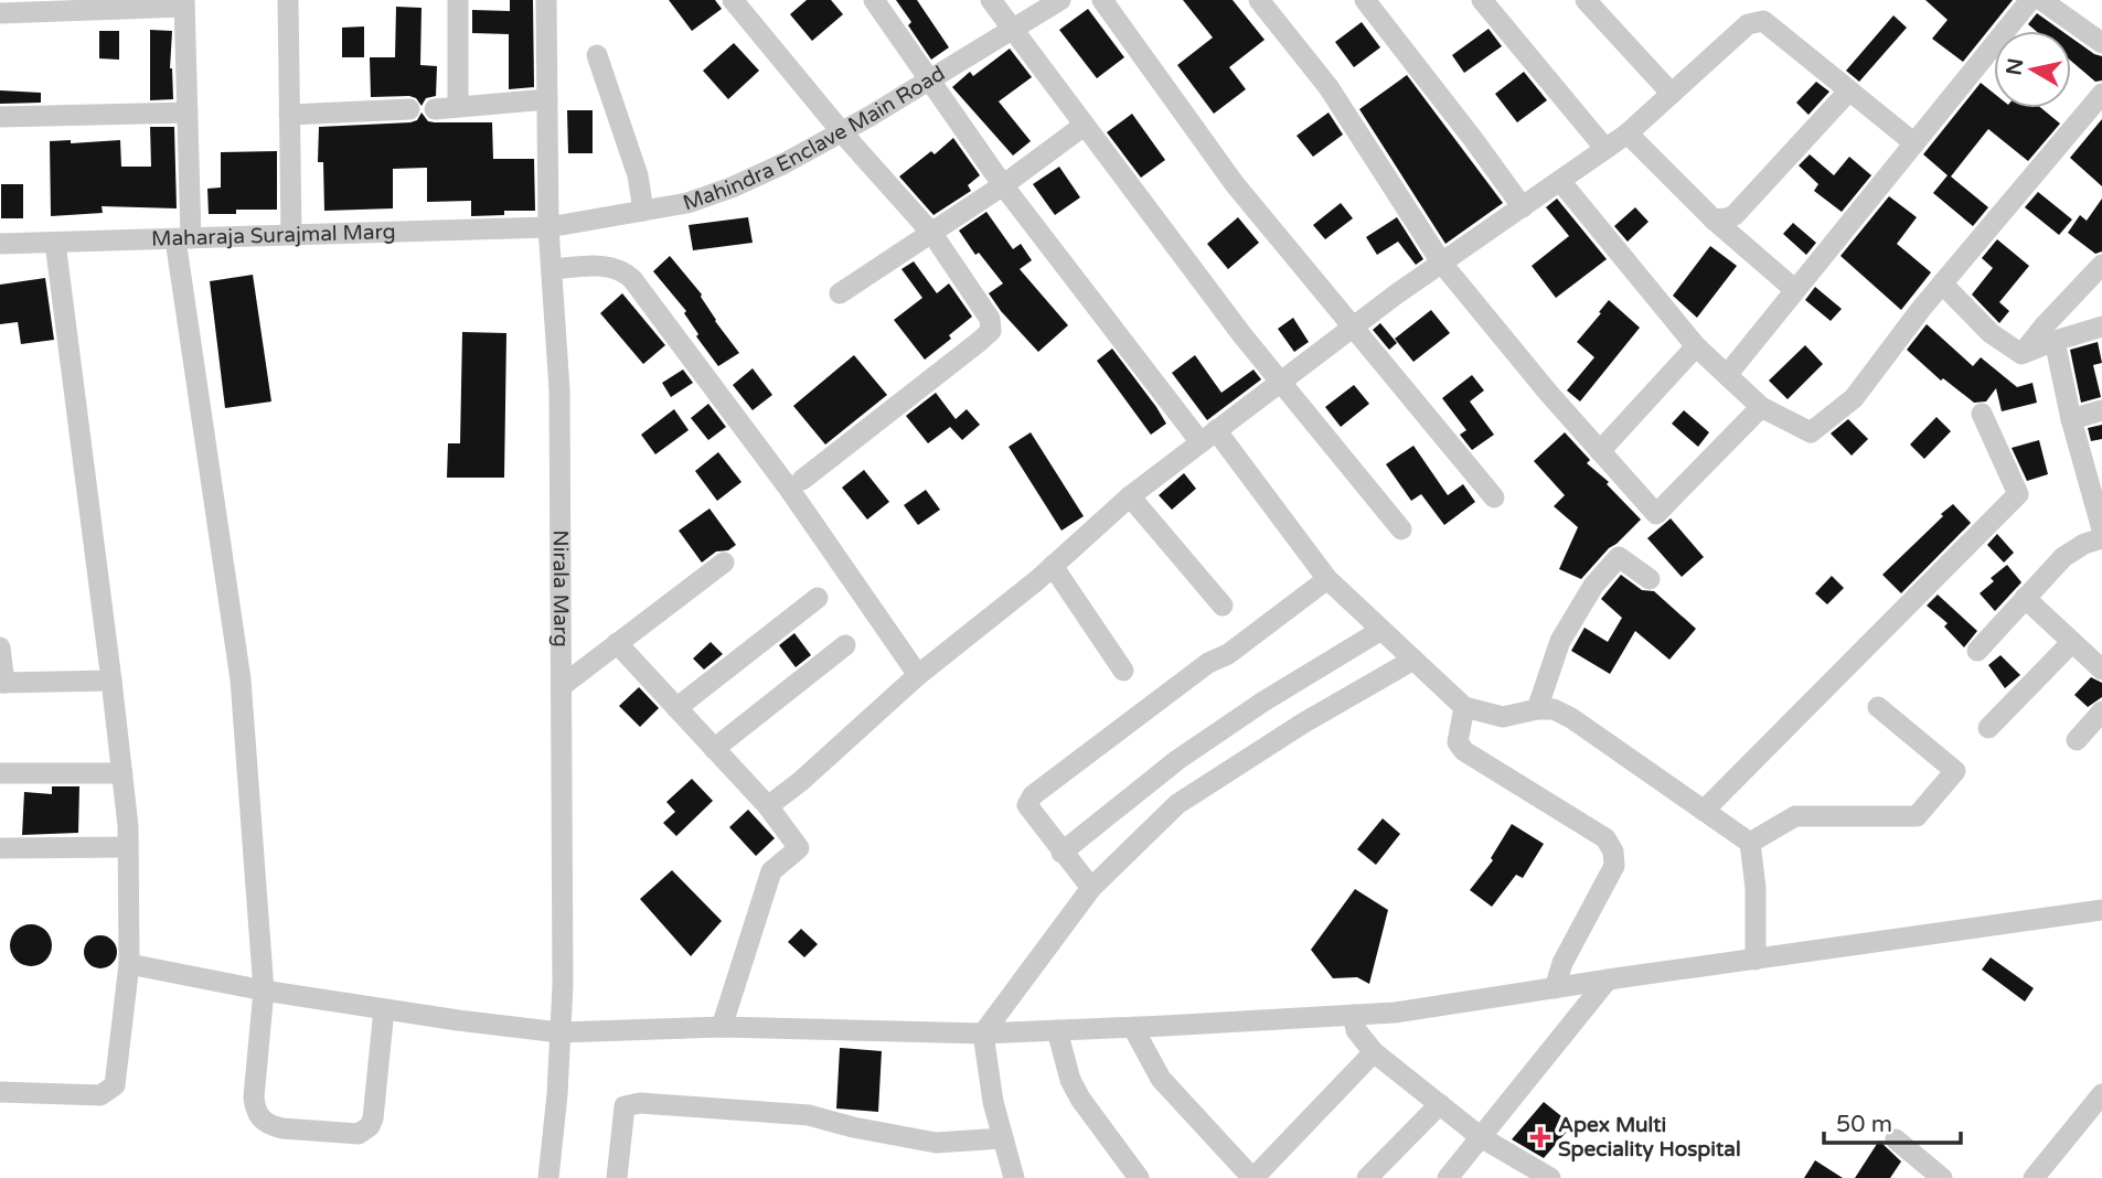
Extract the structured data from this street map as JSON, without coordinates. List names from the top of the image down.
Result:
{
  "streets": {
    "street": ["Mahindra Enclave Main Road", "Maharaja Surajmal Marg", "Nirala Marg"]
  },
  "crossings": [
    ["Mahindra Enclave Main Road", "Maharaja Surajmal Marg"],
    ["Mahindra Enclave Main Road", "Nirala Marg"],
    ["Maharaja Surajmal Marg", "Nirala Marg"]
  ],
  "places": {
    "health": ["Apex Multi Speciality Hospital"]
  },
  "scale_bar": "50 m",
  "north": "left"
}
